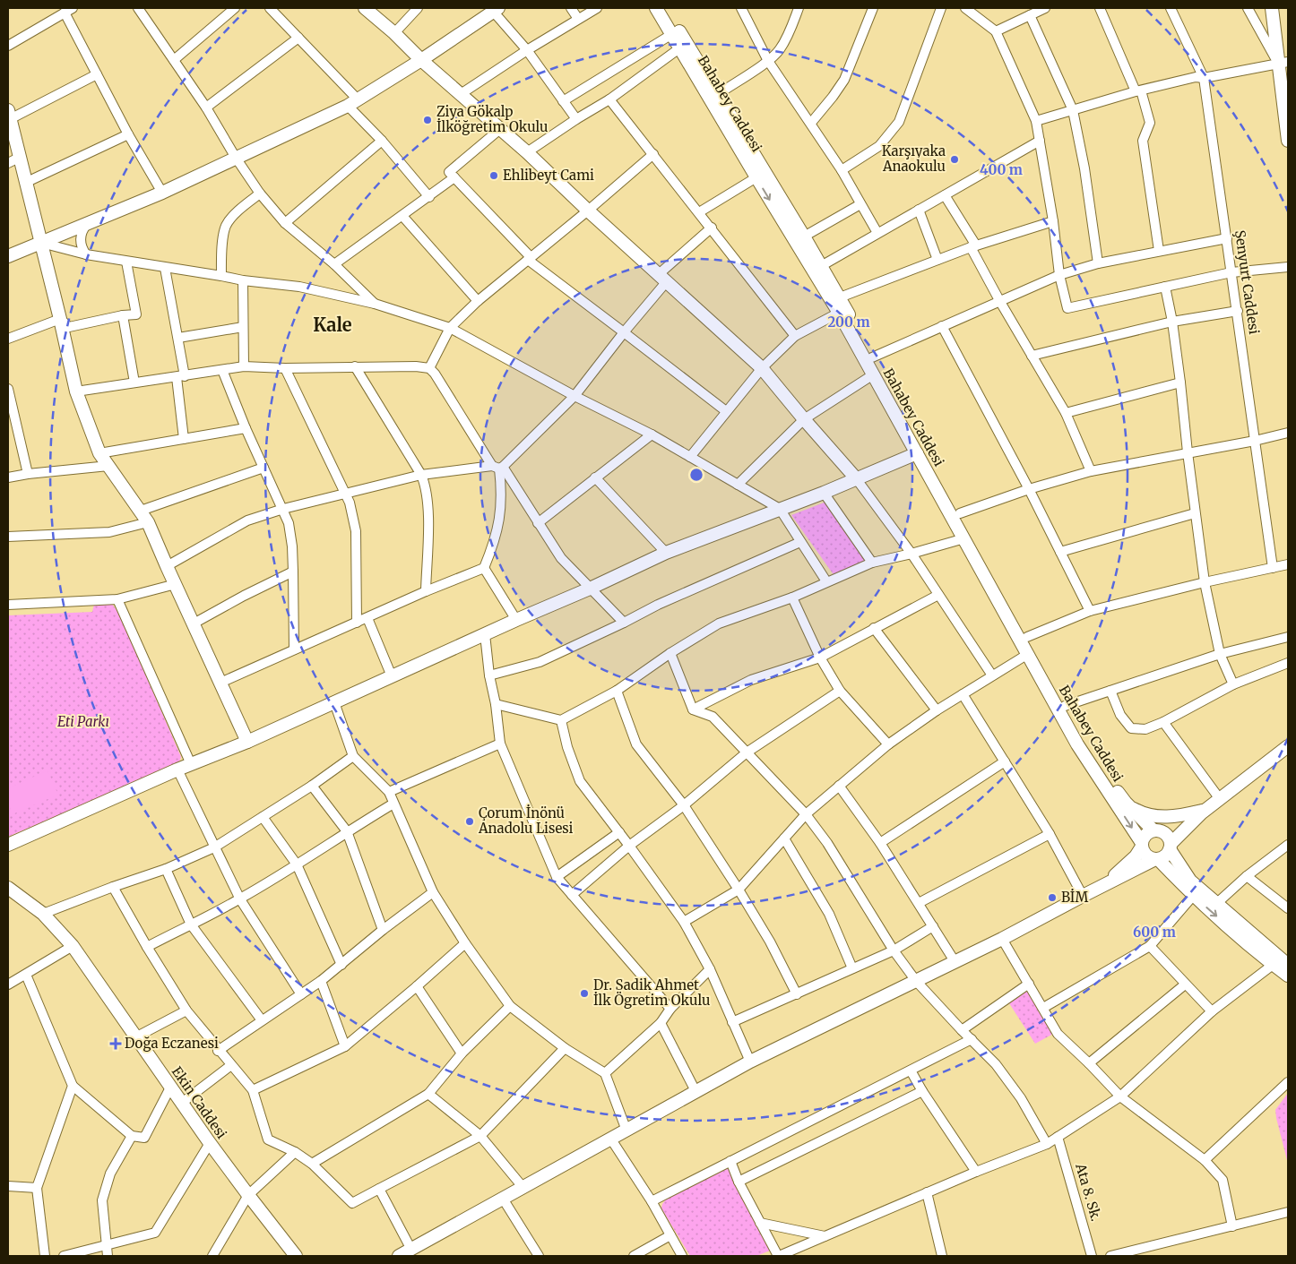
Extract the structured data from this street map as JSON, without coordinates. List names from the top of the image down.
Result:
{
  "streets": {
    "street": [
      "Bahabey Caddesi",
      "Şenyurt Caddesi",
      "Ekin Caddesi",
      "Ata 8. Sk."
    ]
  },
  "districts": ["Kale"],
  "parks": ["Eti Parkı"],
  "places": {
    "other": [
      "Ziya Gökalp İlköğretim Okulu",
      "Karşıyaka Anaokulu",
      "Ehlibeyt Cami",
      "Çorum İnönü Anadolu Lisesi",
      "BİM",
      "Dr. Sadik Ahmet İlk Ögretim Okulu"
    ],
    "health": ["Doğa Eczanesi"]
  },
  "rings": ["400 m", "200 m", "600 m"]
}
